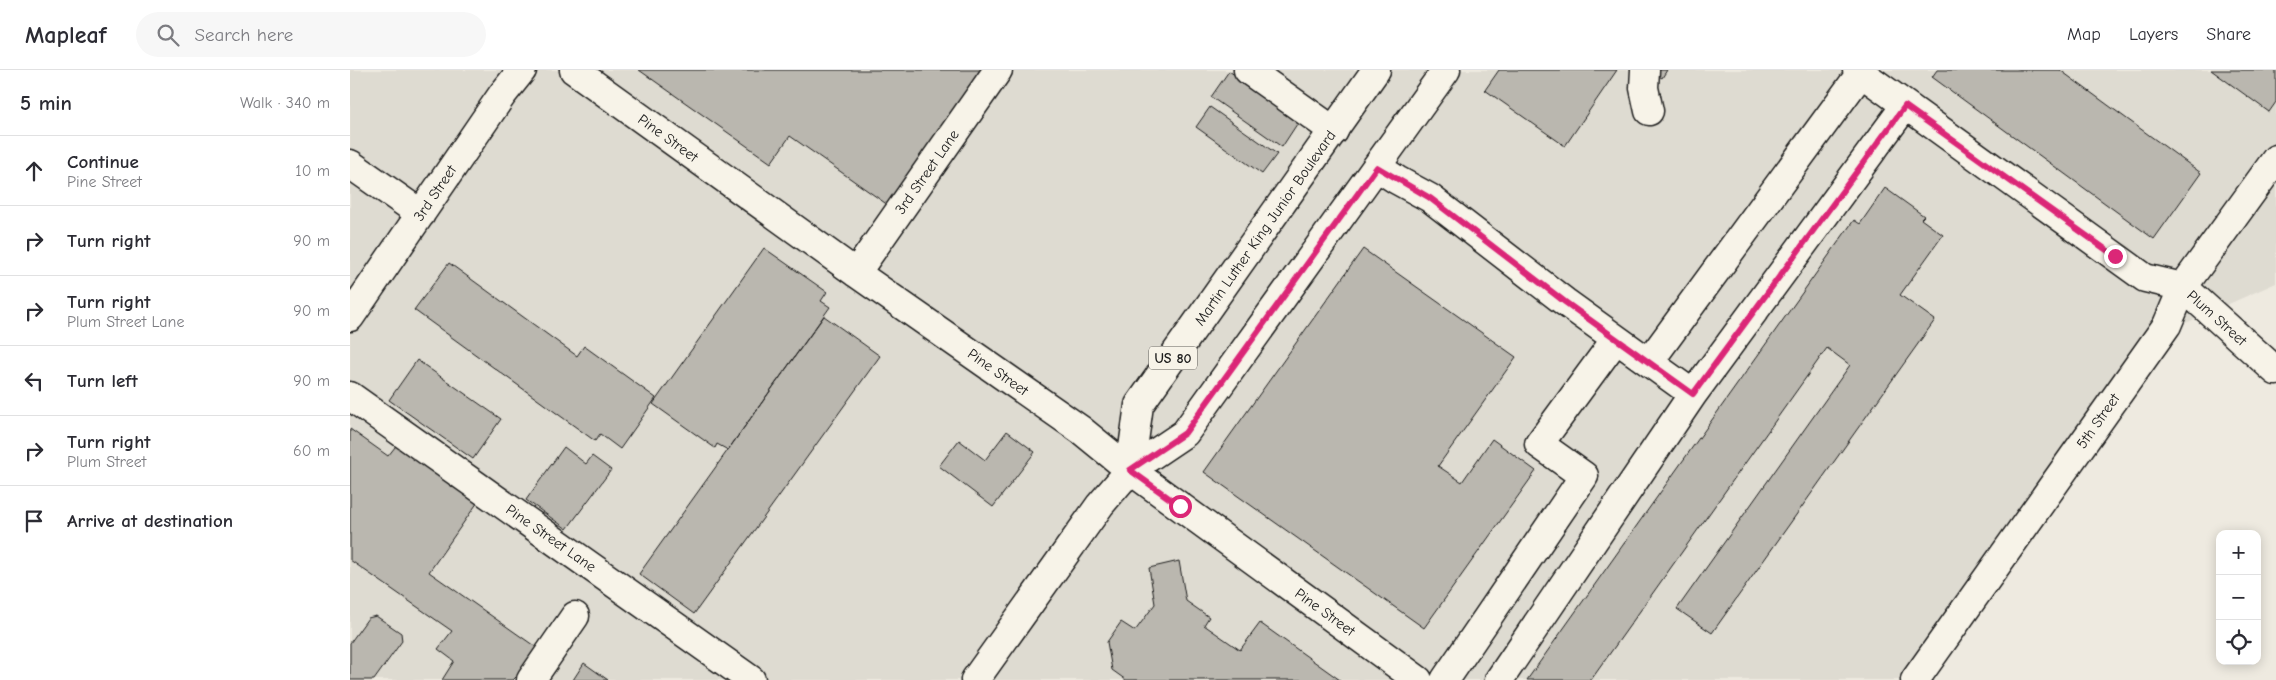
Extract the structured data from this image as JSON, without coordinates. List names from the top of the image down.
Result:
{
  "streets": {
    "street": [
      "Pine Street",
      "3rd Street Lane",
      "3rd Street",
      "Martin Luther King Junior Boulevard",
      "Plum Street",
      "US 80",
      "5th Street",
      "Pine Street Lane"
    ]
  },
  "crossings": [
    ["Pine Street", "3rd Street Lane"],
    ["Pine Street", "Martin Luther King Junior Boulevard"],
    ["Plum Street", "5th Street"]
  ],
  "page": {
    "header": "Mapleaf",
    "search": "Search here",
    "nav": ["Map", "Layers", "Share"],
    "heading": ["5 min", "Walk · 340 m"],
    "list": [
      ["Continue", "Pine Street", "10 m"],
      ["Turn right", "90 m"],
      ["Turn right", "Plum Street Lane", "90 m"],
      ["Turn left", "90 m"],
      ["Turn right", "Plum Street", "60 m"],
      "Arrive at destination"
    ],
    "map_buttons": ["+", "−"]
  }
}
